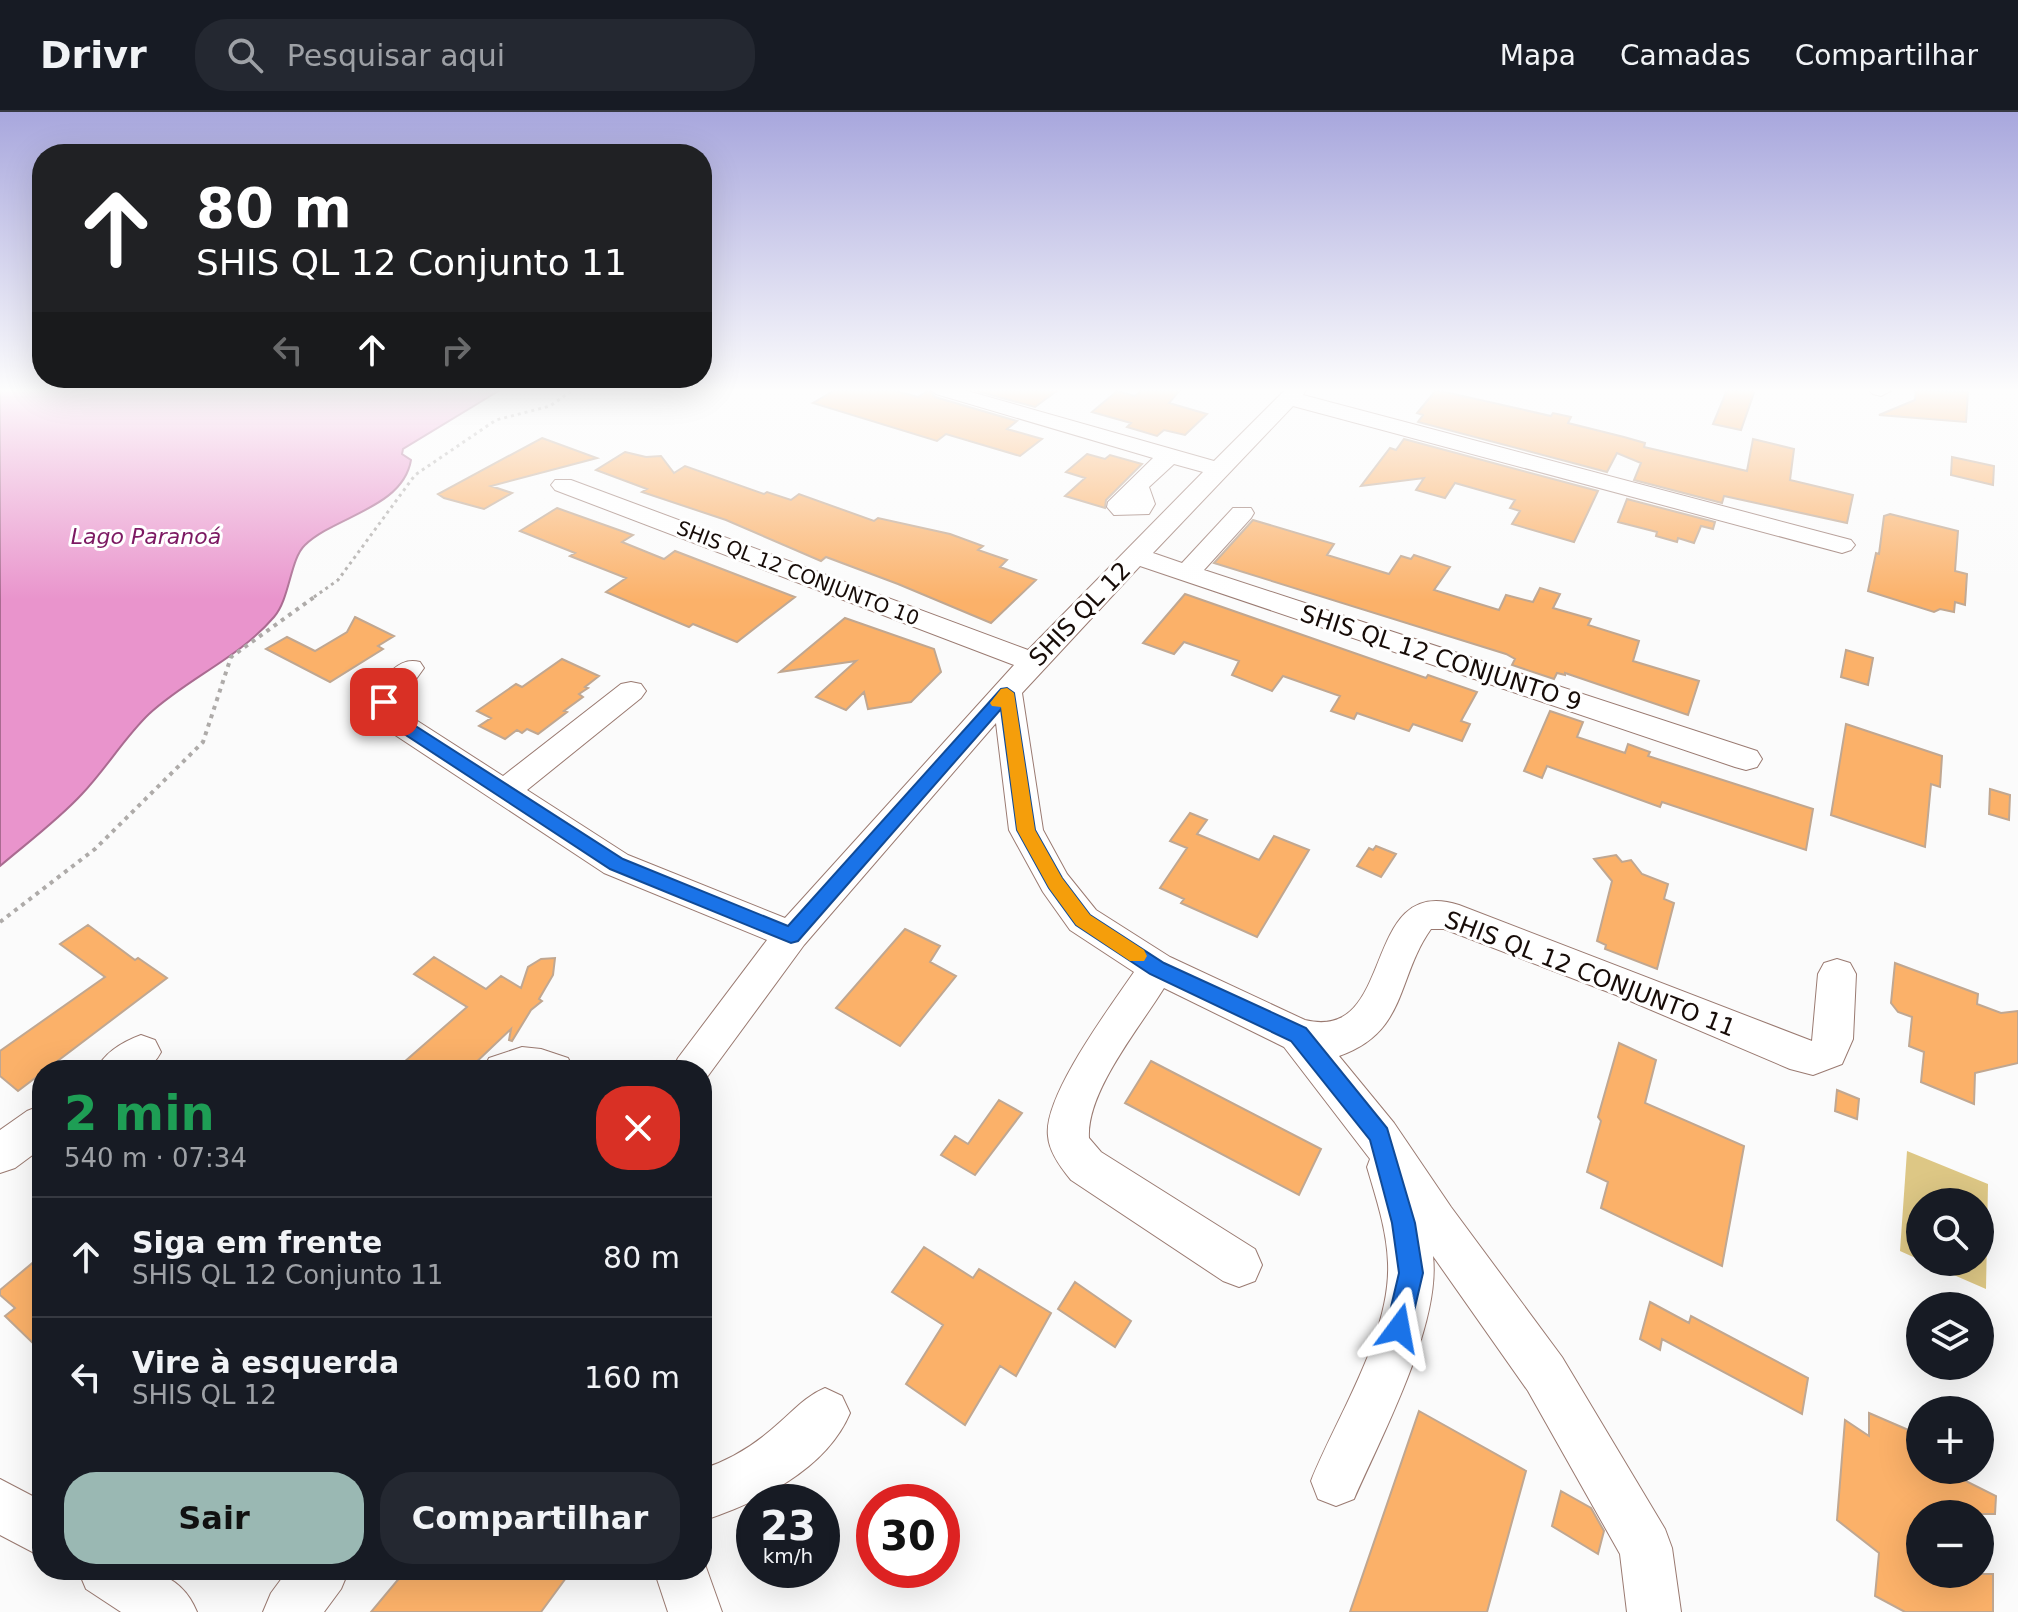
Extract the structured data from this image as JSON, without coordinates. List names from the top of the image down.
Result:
{
  "streets": {
    "street": [
      "SHIS QL 12 CONJUNTO 10",
      "SHIS QL 12",
      "SHIS QL 12 CONJUNTO 9",
      "SHIS QL 12 CONJUNTO 11"
    ]
  },
  "crossings": [
    ["SHIS QL 12 CONJUNTO 10", "SHIS QL 12"],
    ["SHIS QL 12", "SHIS QL 12 CONJUNTO 9"],
    ["SHIS QL 12", "SHIS QL 12 CONJUNTO 11"]
  ],
  "water": ["Lago Paranoá"],
  "page": {
    "header": "Drivr",
    "search": "Pesquisar aqui",
    "nav": ["Mapa", "Camadas", "Compartilhar"],
    "turn": ["80 m", "SHIS QL 12 Conjunto 11"],
    "heading": ["2 min", "540 m · 07:34"],
    "map_buttons": ["+", "−"],
    "list": [
      {
        "name": "Siga em frente",
        "note": "SHIS QL 12 Conjunto 11",
        "value": "80 m"
      },
      {
        "name": "Vire à esquerda",
        "note": "SHIS QL 12",
        "value": "160 m"
      }
    ],
    "buttons": ["Sair", "Compartilhar"],
    "speed": "23 km/h",
    "limit": "30"
  }
}
